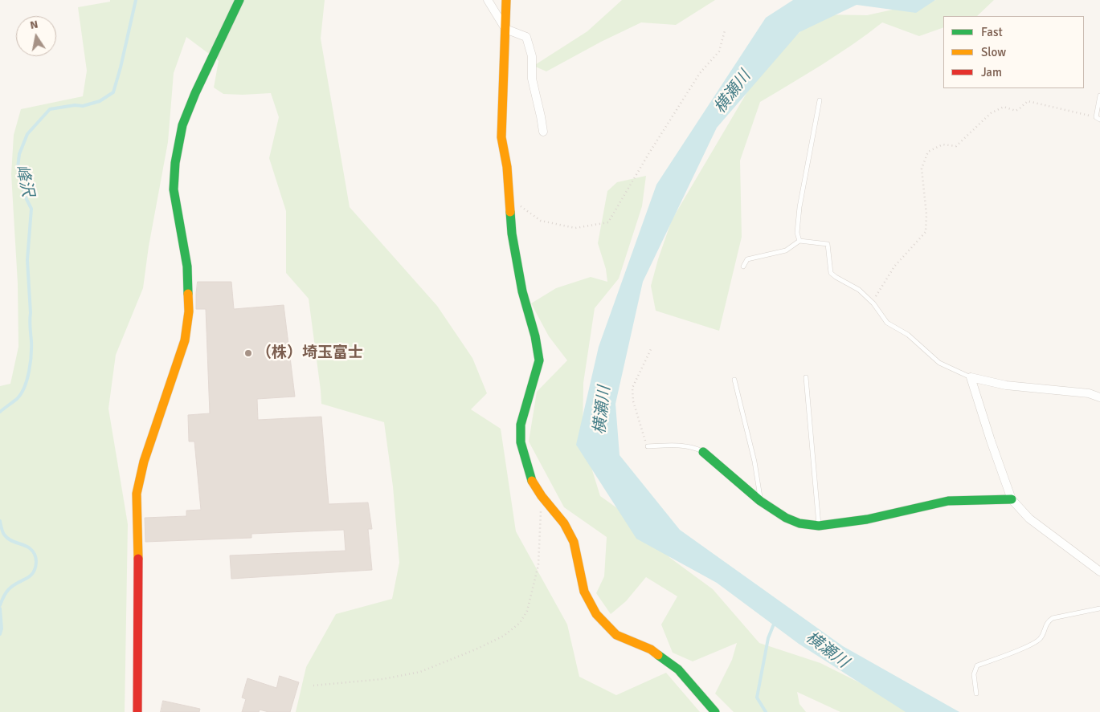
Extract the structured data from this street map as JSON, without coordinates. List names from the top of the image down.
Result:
{
  "water": ["横瀬川", "峰沢"],
  "places": ["（株）埼玉富士"],
  "legend": ["Fast", "Slow", "Jam"],
  "north": "top"
}
